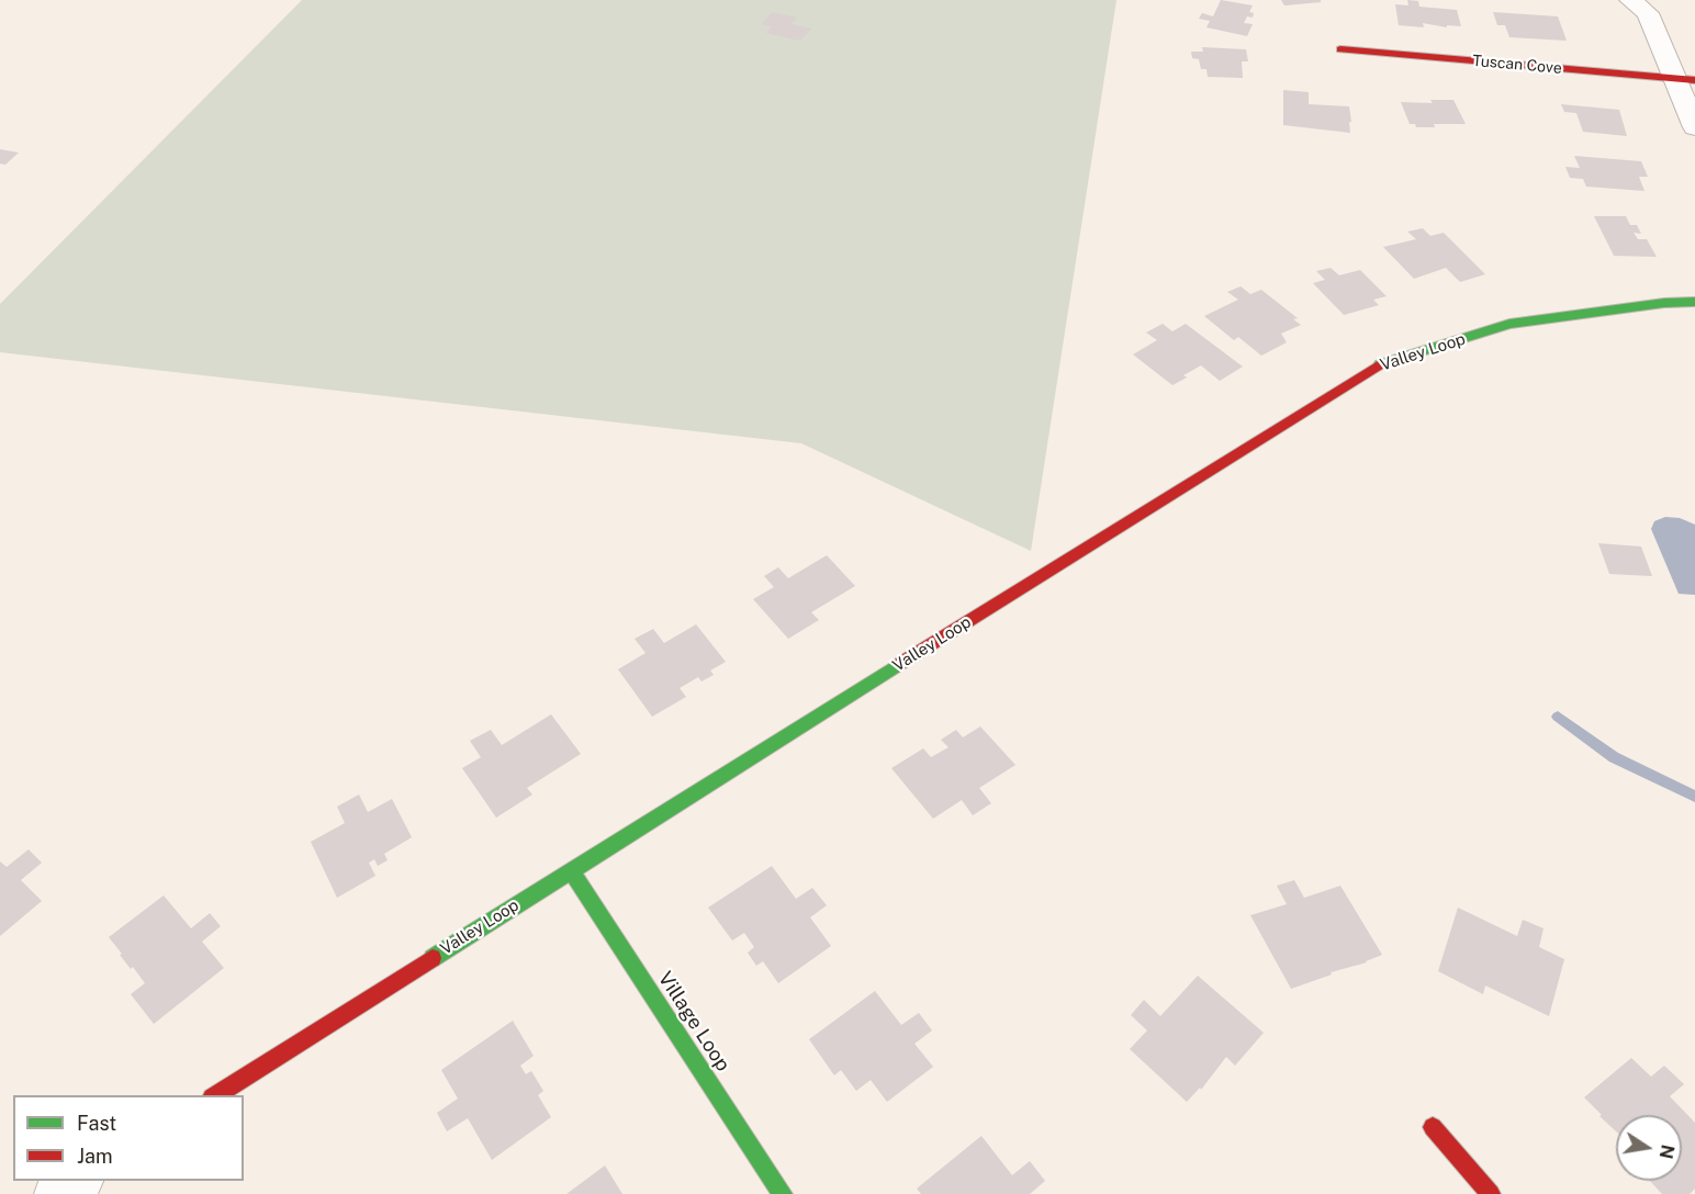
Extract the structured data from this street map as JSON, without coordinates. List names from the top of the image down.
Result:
{
  "streets": {
    "street": ["Tuscan Cove", "Valley Loop", "Village Loop"]
  },
  "crossings": [
    ["Valley Loop", "Village Loop"]
  ],
  "legend": ["Fast", "Jam"],
  "north": "right"
}
